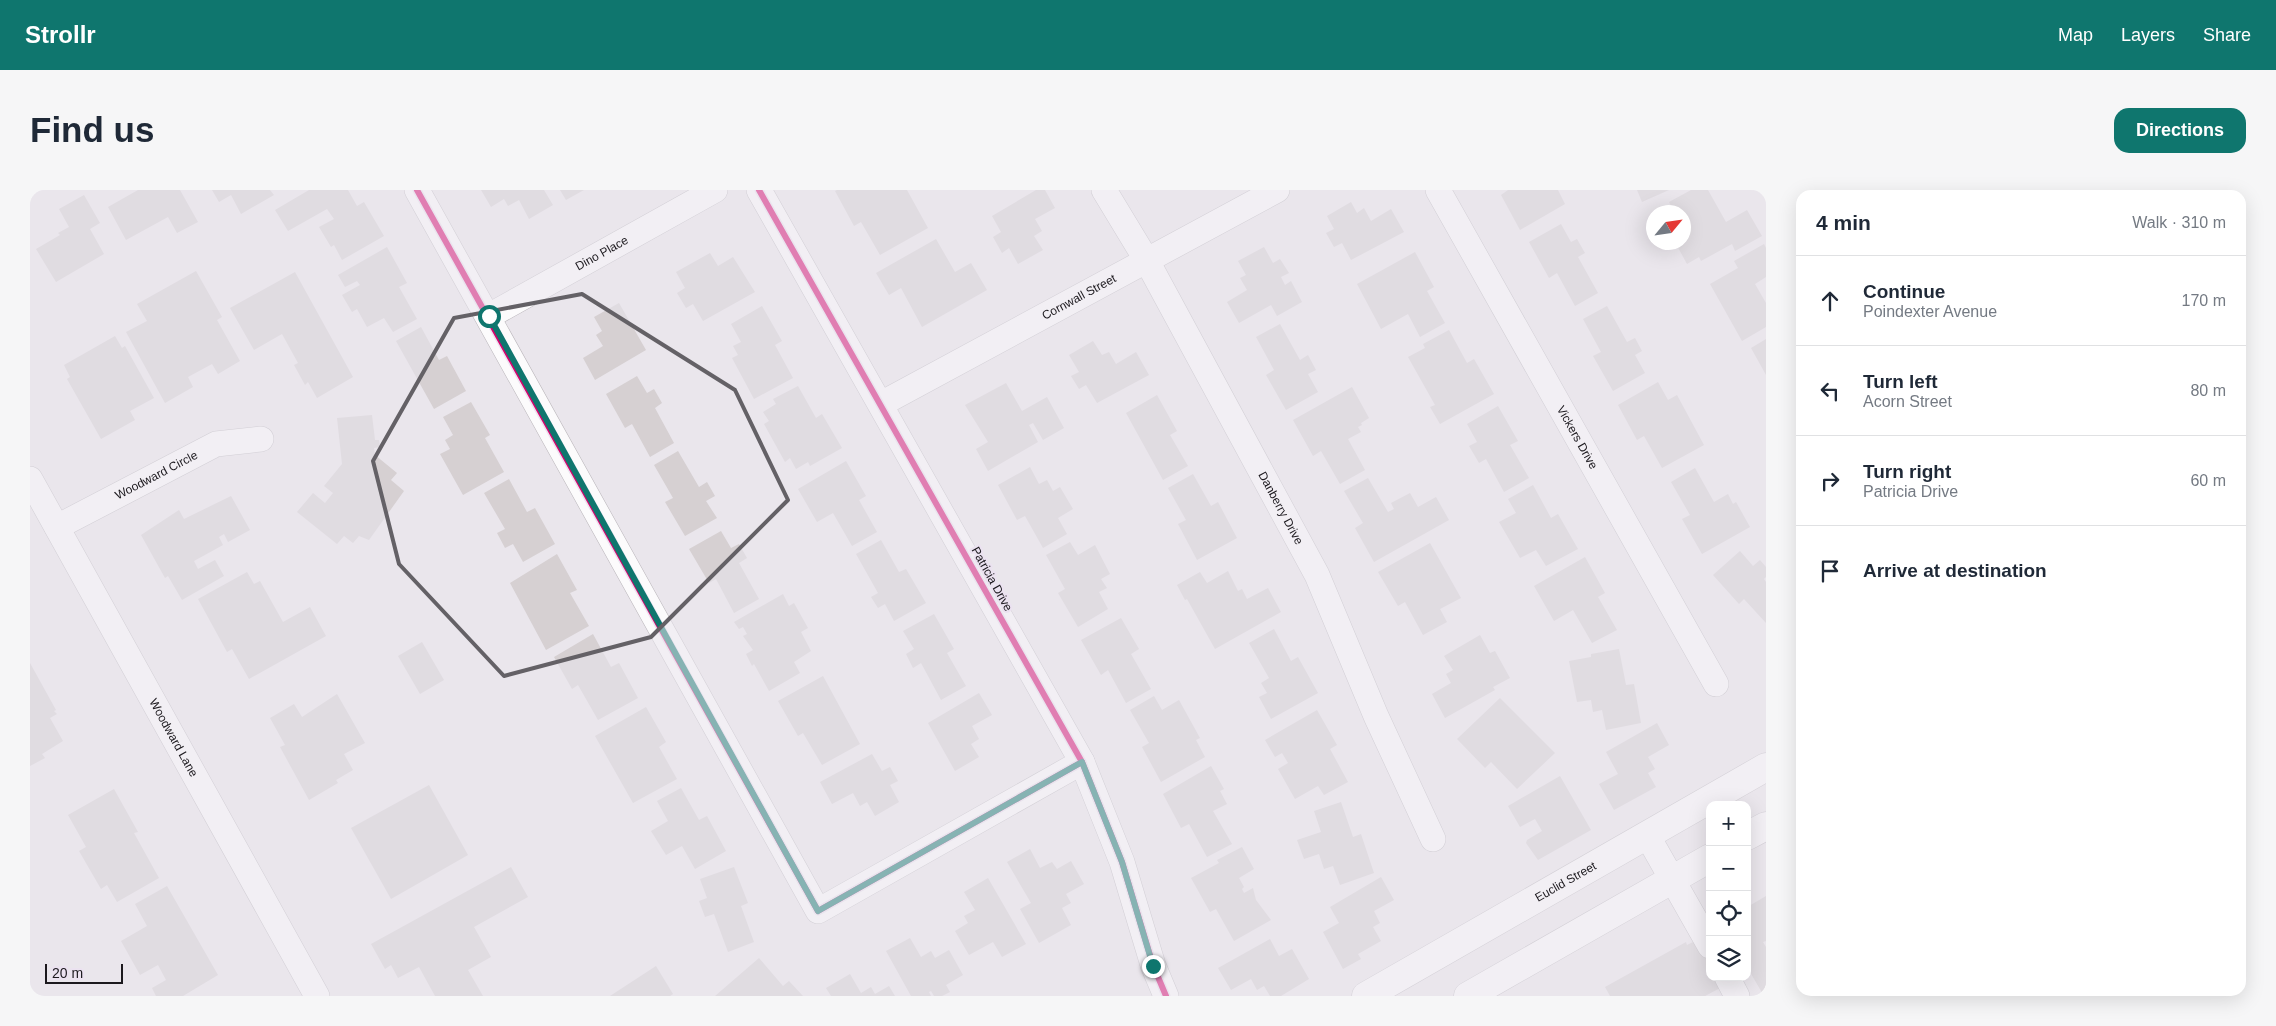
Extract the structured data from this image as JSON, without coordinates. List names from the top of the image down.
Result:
{
  "streets": {
    "main road": ["Euclid Street"],
    "street": [
      "Dino Place",
      "Cornwall Street",
      "Vickers Drive",
      "Woodward Circle",
      "Danberry Drive",
      "Patricia Drive",
      "Woodward Lane"
    ]
  },
  "crossings": [
    ["Cornwall Street", "Danberry Drive"],
    ["Cornwall Street", "Patricia Drive"],
    ["Woodward Circle", "Woodward Lane"]
  ],
  "scale_bar": "20 m",
  "north": "top right",
  "page": {
    "header": "Strollr",
    "nav": ["Map", "Layers", "Share"],
    "buttons": "Directions",
    "title": "Find us",
    "heading": ["4 min", "Walk · 310 m"],
    "list": [
      ["Continue", "Poindexter Avenue", "170 m"],
      ["Turn left", "Acorn Street", "80 m"],
      ["Turn right", "Patricia Drive", "60 m"],
      "Arrive at destination"
    ],
    "map_buttons": ["+", "−"],
    "scale": "20 m"
  }
}
